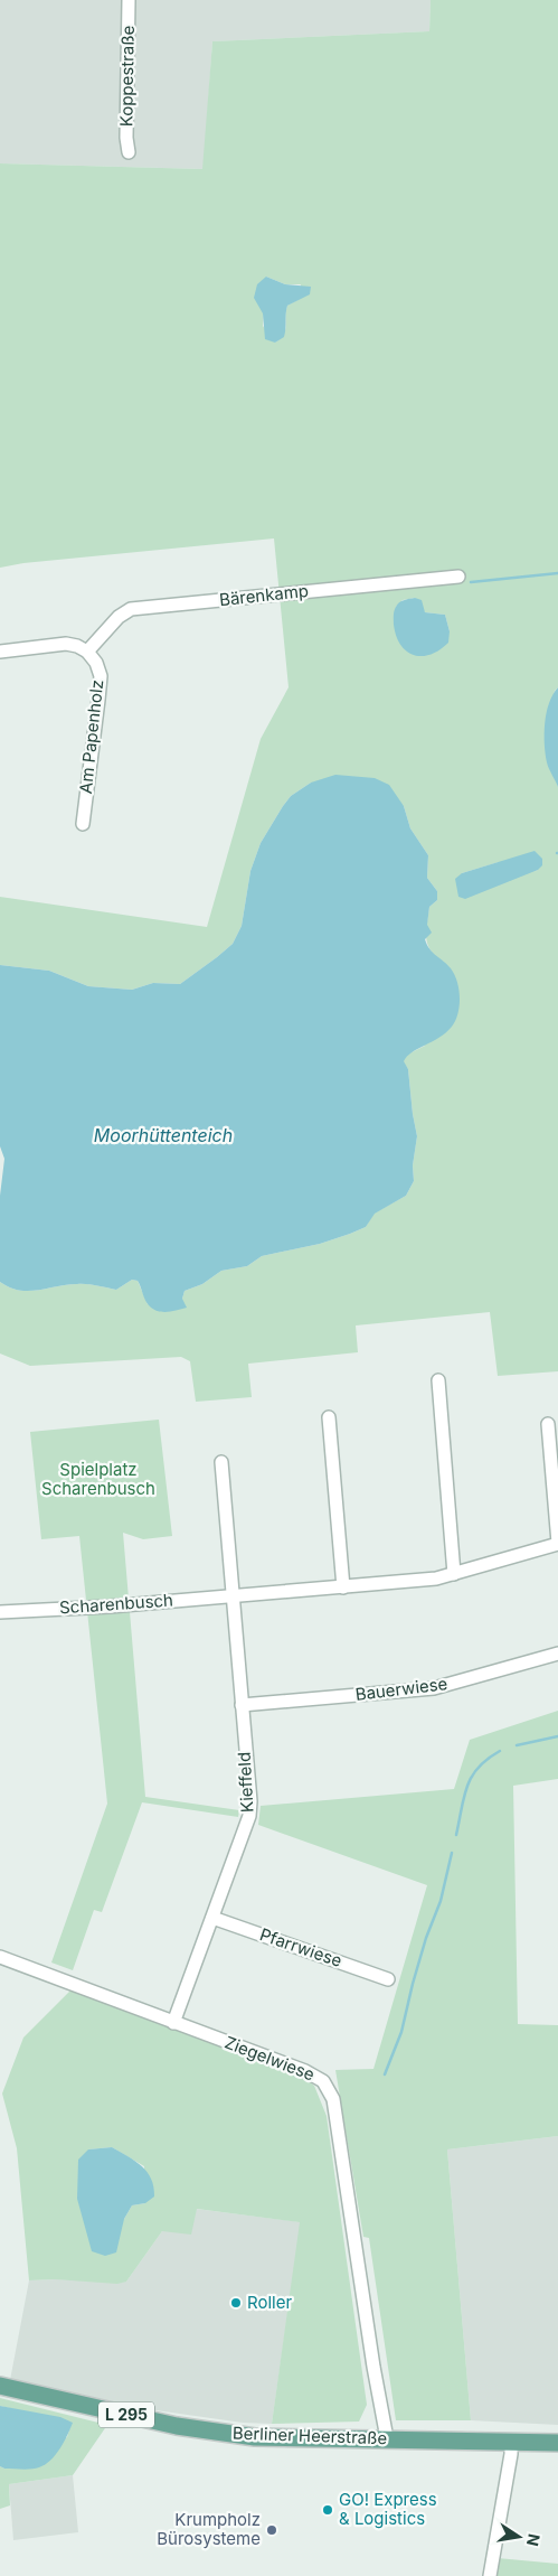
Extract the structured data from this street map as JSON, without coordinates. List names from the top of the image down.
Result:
{
  "streets": {
    "main road": ["L 295", "Berliner Heerstraße"],
    "street": [
      "Koppestraße",
      "Bärenkamp",
      "Am Papenholz",
      "Scharenbusch",
      "Bauerwiese",
      "Kieffeld",
      "Pfarrwiese",
      "Ziegelwiese"
    ]
  },
  "crossings": [
    ["Bärenkamp", "Am Papenholz"],
    ["Scharenbusch", "Kieffeld"],
    ["Bauerwiese", "Kieffeld"],
    ["Kieffeld", "Pfarrwiese"],
    ["Kieffeld", "Ziegelwiese"],
    ["Ziegelwiese", "Berliner Heerstraße"]
  ],
  "water": ["Moorhüttenteich"],
  "parks": ["Spielplatz Scharenbusch"],
  "places": ["Roller", "GO! Express & Logistics", "Krumpholz Bürosysteme"],
  "north": "right"
}
